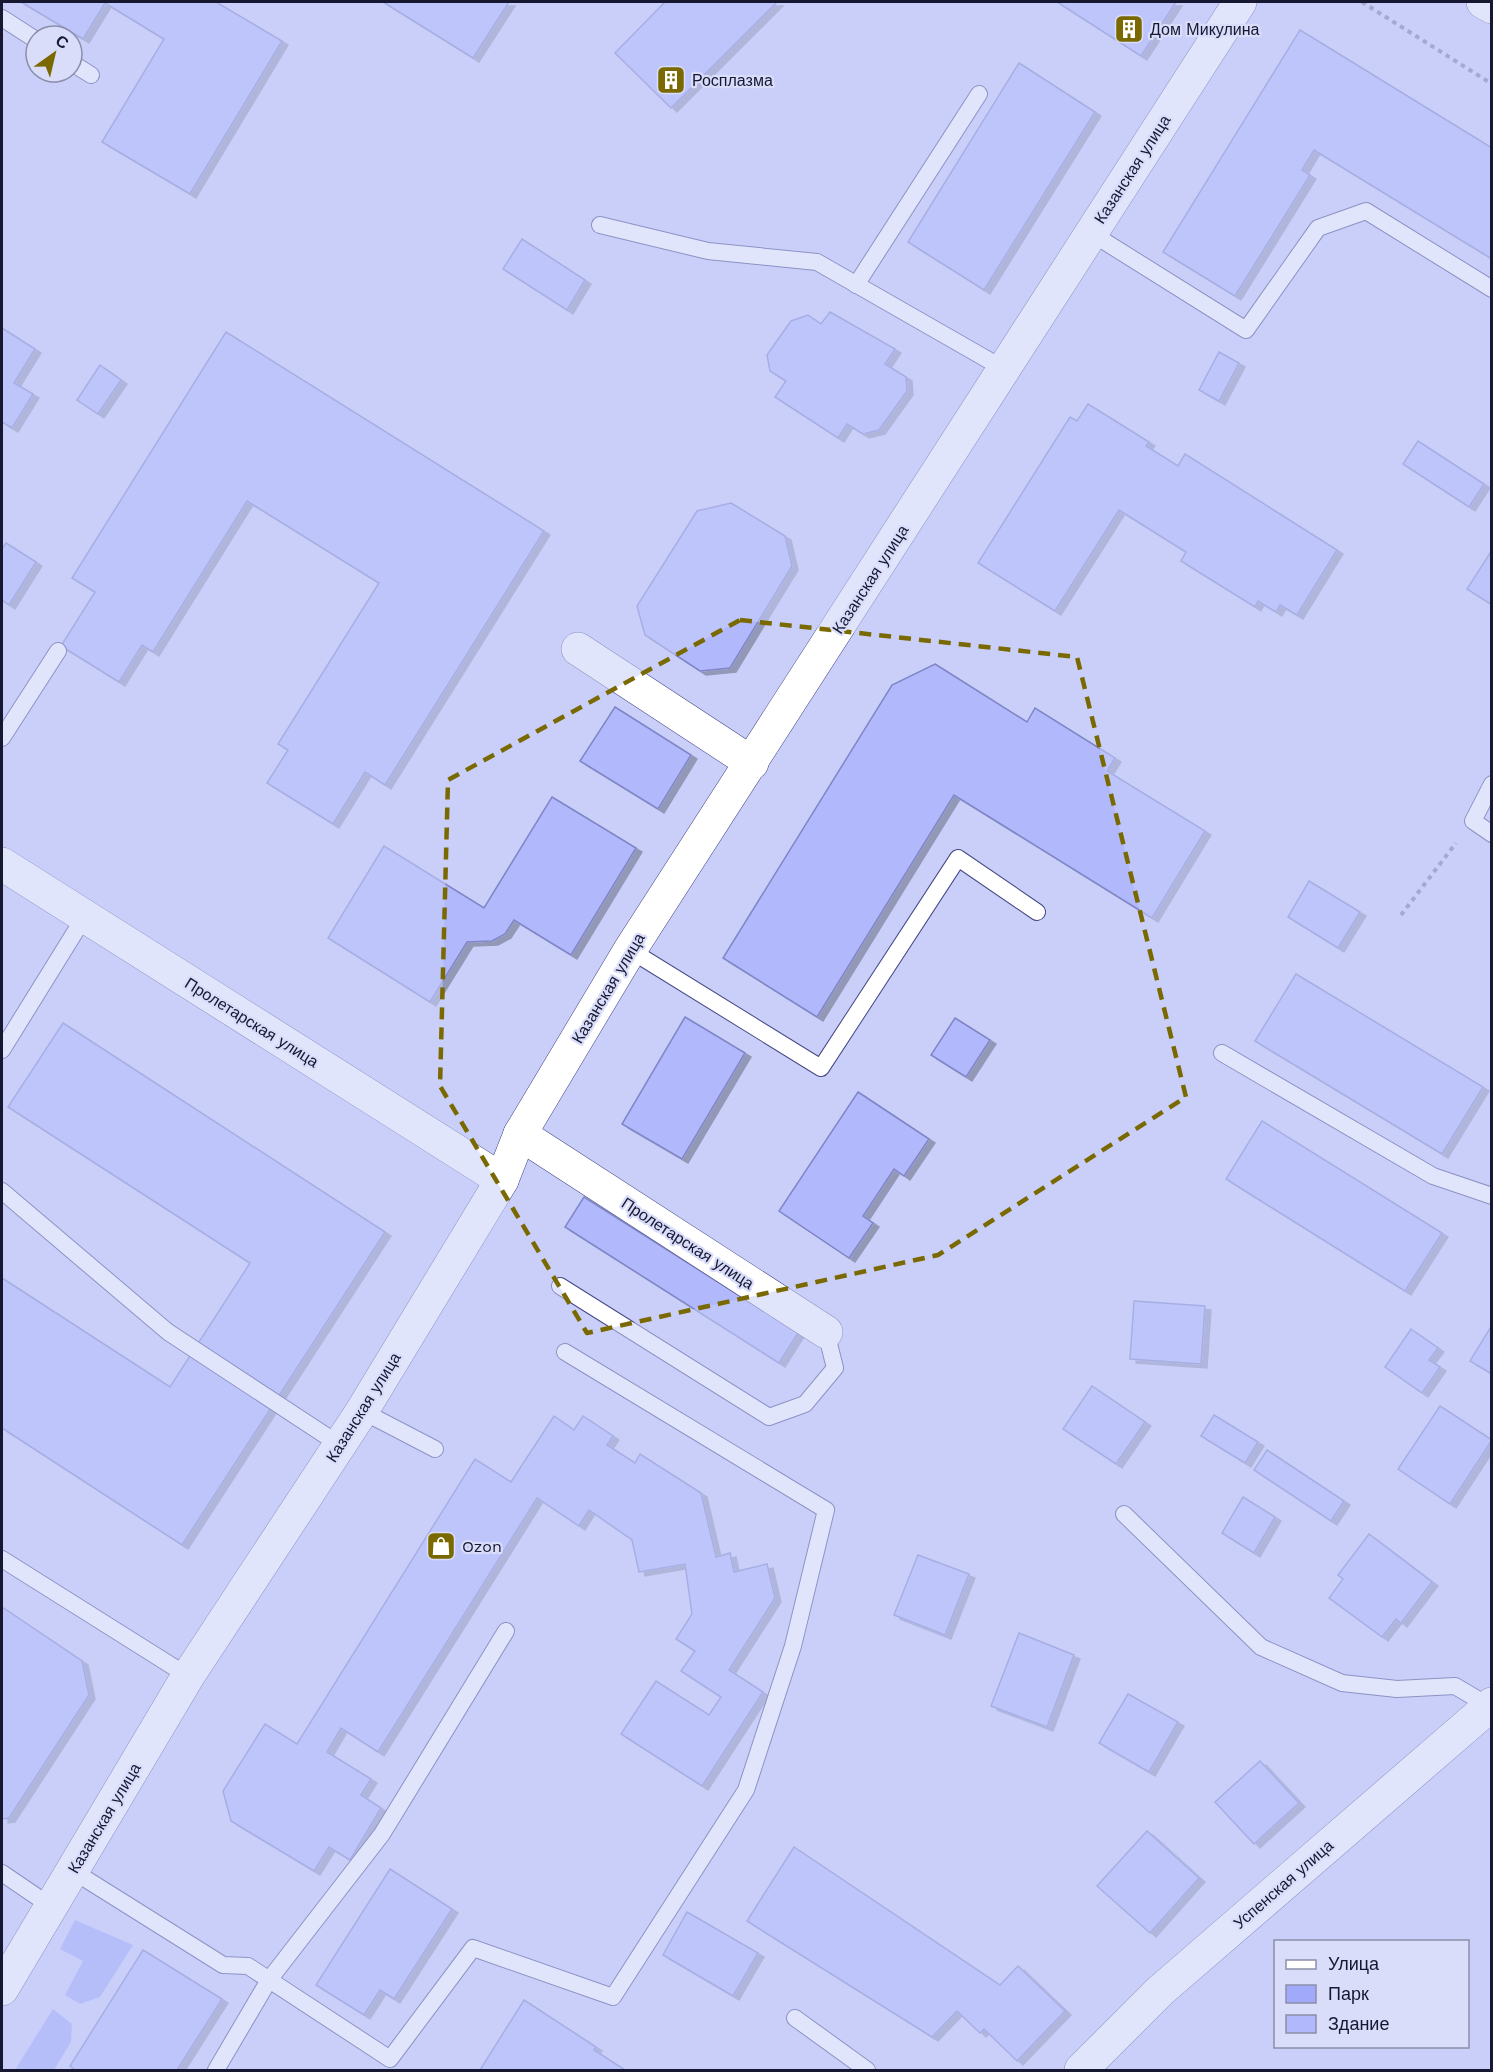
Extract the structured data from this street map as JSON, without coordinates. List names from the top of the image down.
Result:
{
  "streets": {
    "street": ["Казанская улица", "Пролетарская улица", "Успенская улица"]
  },
  "crossings": [
    ["Казанская улица", "Пролетарская улица"]
  ],
  "places": {
    "building": ["Дом Микулина", "Росплазма"],
    "shop": ["Ozon"]
  },
  "legend": ["Улица", "Парк", "Здание"],
  "north": "top right"
}
